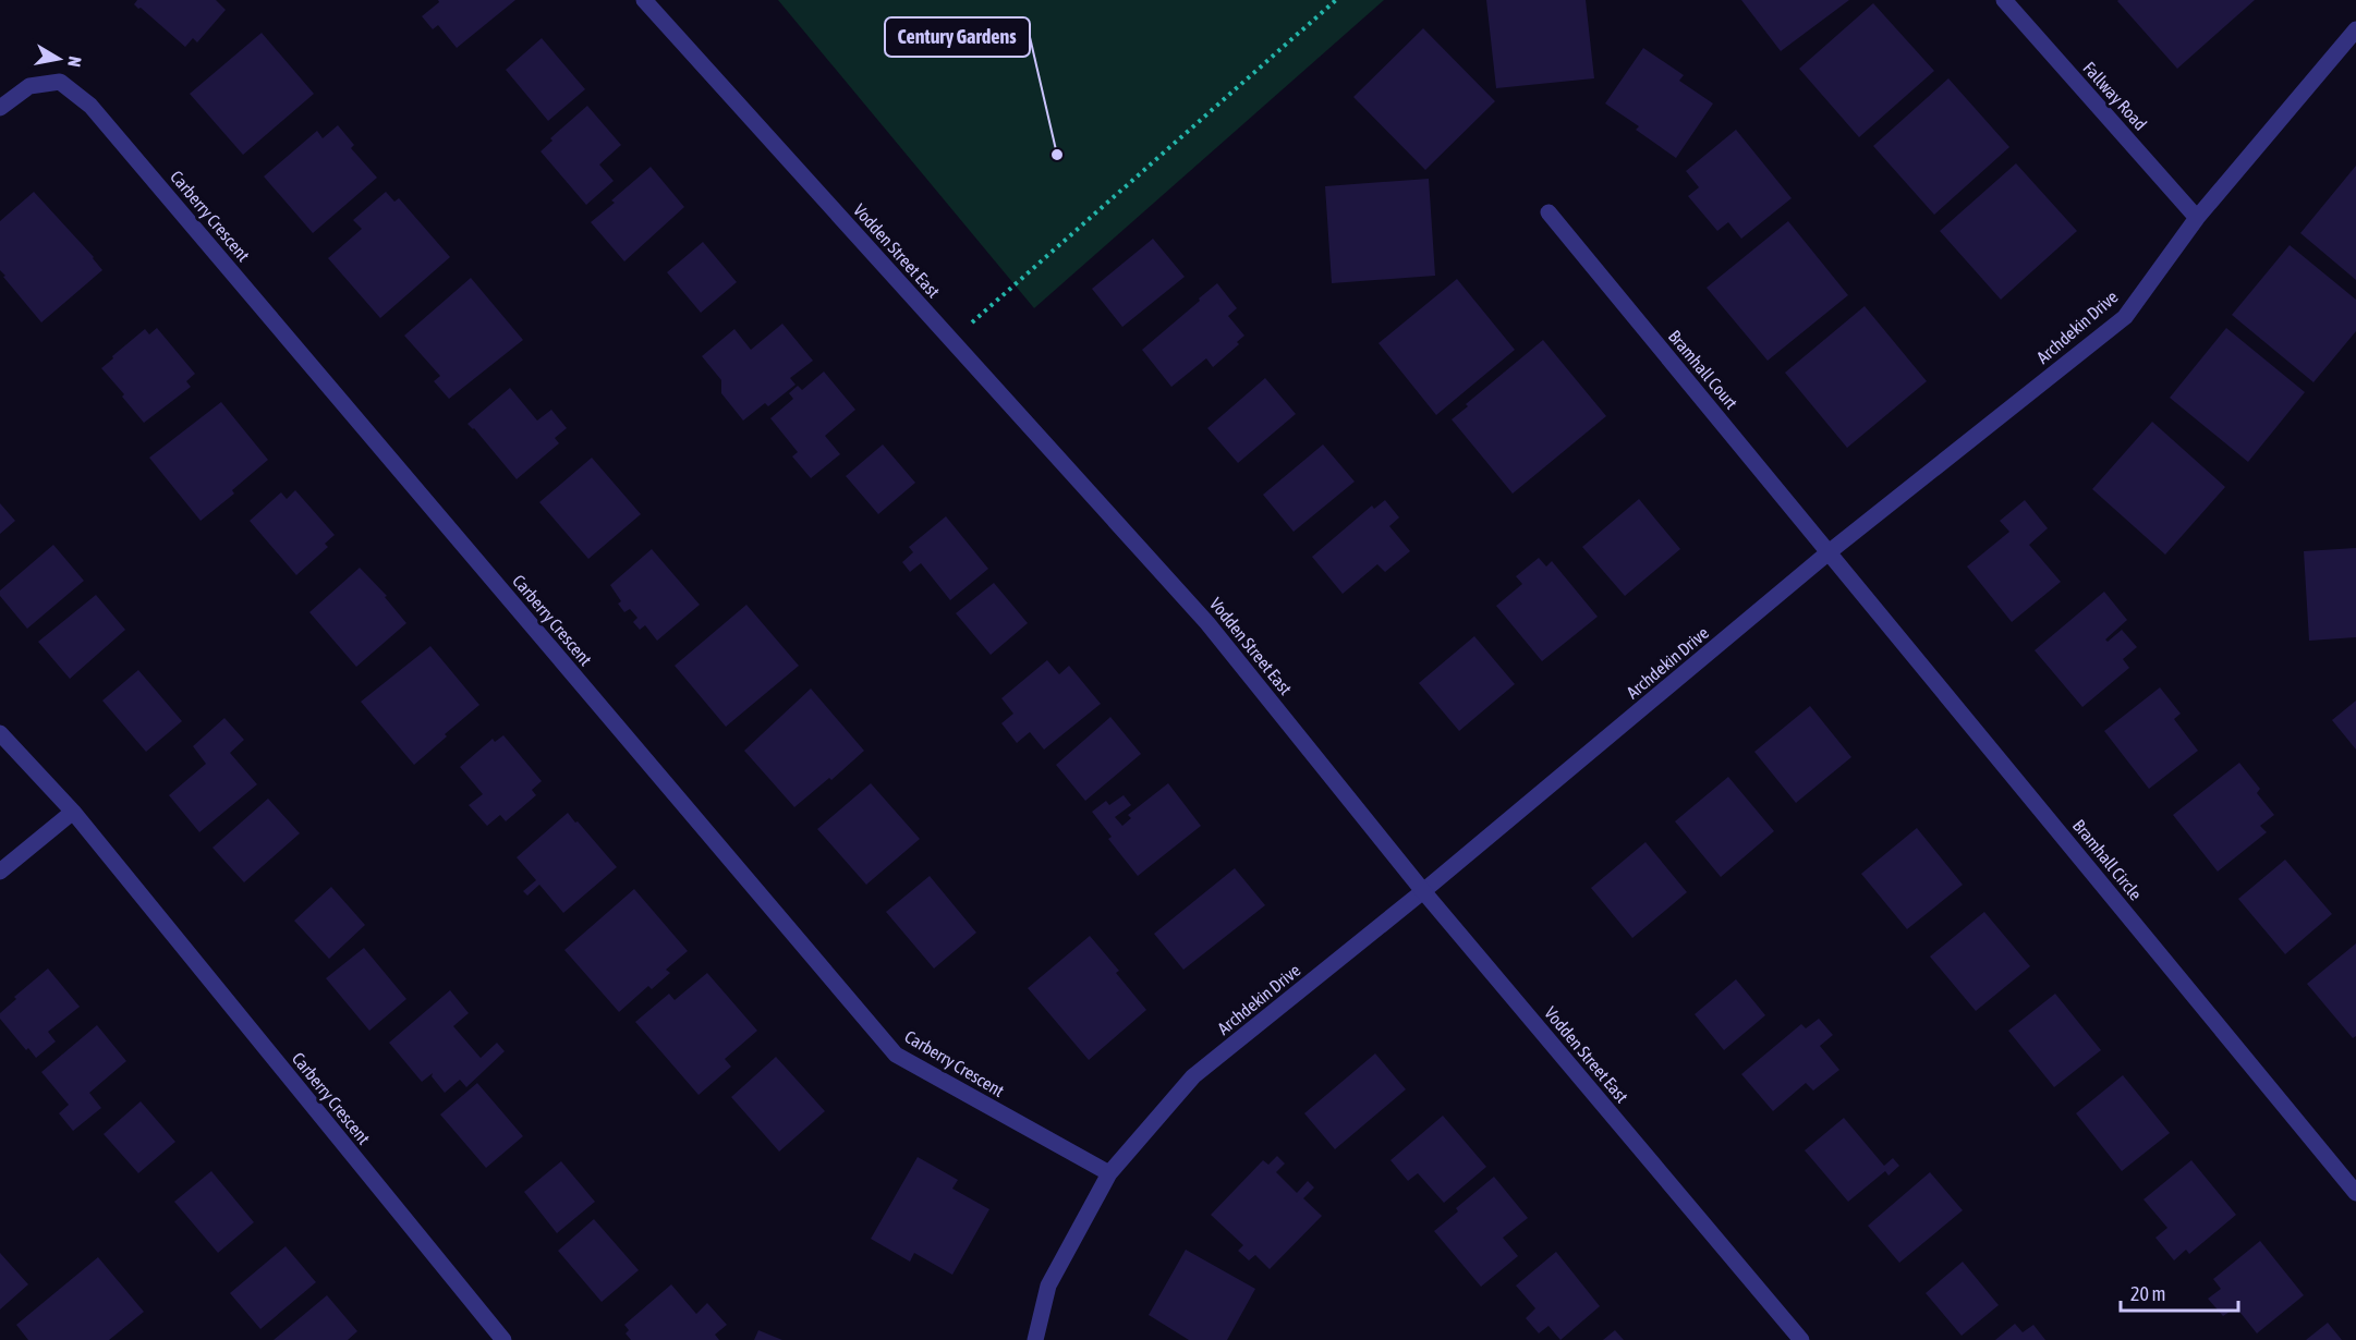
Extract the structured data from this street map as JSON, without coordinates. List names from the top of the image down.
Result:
{
  "streets": {
    "street": [
      "Fallway Road",
      "Carberry Crescent",
      "Vodden Street East",
      "Archdekin Drive",
      "Bramhall Court",
      "Bramhall Circle"
    ]
  },
  "crossings": [
    ["Fallway Road", "Archdekin Drive"],
    ["Carberry Crescent", "Archdekin Drive"],
    ["Vodden Street East", "Archdekin Drive"],
    ["Archdekin Drive", "Bramhall Court"],
    ["Archdekin Drive", "Bramhall Circle"],
    ["Bramhall Court", "Bramhall Circle"]
  ],
  "places": ["Century Gardens"],
  "scale_bar": "20 m",
  "north": "right"
}
